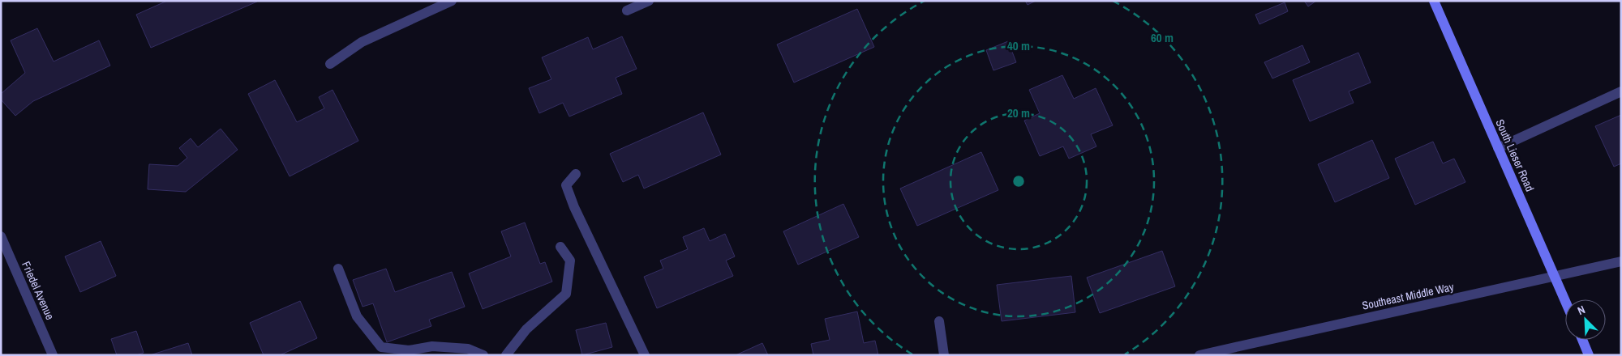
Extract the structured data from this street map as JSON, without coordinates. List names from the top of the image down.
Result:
{
  "streets": {
    "main road": ["South Lieser Road"],
    "street": ["Friedel Avenue", "Southeast Middle Way"]
  },
  "crossings": [
    ["South Lieser Road", "Southeast Middle Way"]
  ],
  "north": "top left",
  "rings": ["60 m", "40 m", "20 m"]
}
